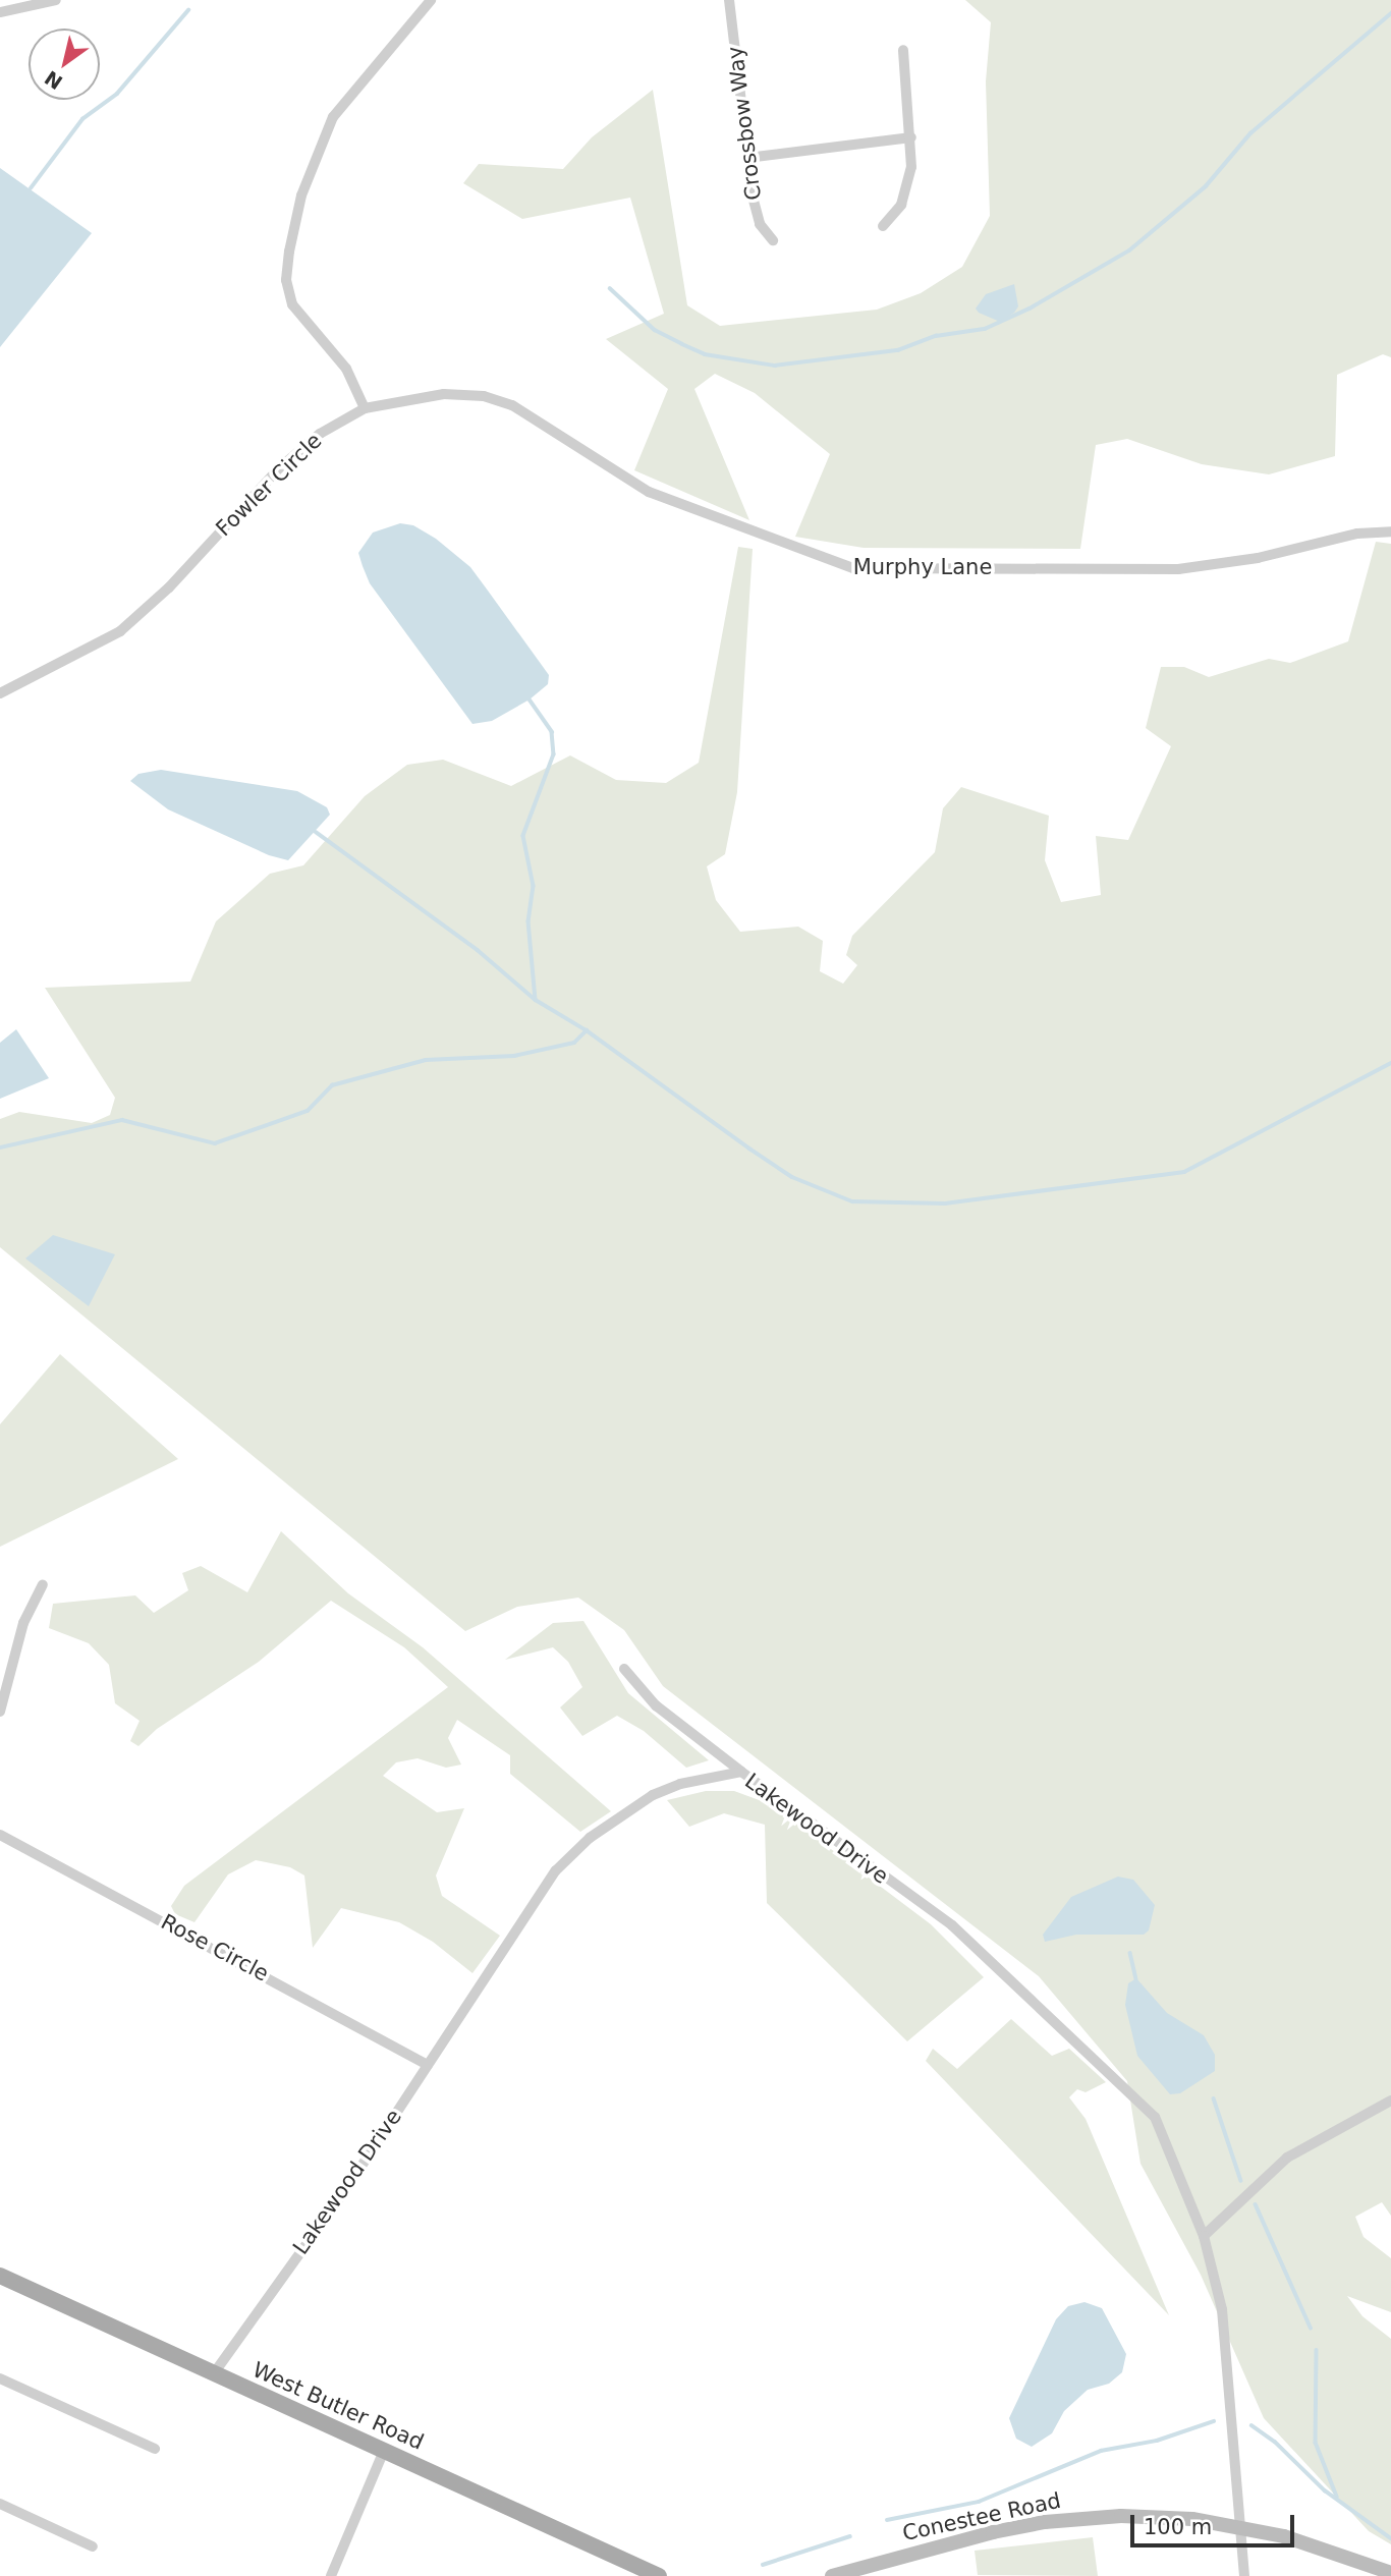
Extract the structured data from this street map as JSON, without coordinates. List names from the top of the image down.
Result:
{
  "streets": {
    "main road": ["West Butler Road", "Conestee Road"],
    "street": [
      "Crossbow Way",
      "Fowler Circle",
      "Murphy Lane",
      "Lakewood Drive",
      "Rose Circle"
    ]
  },
  "crossings": [
    ["Fowler Circle", "Murphy Lane"],
    ["Lakewood Drive", "Rose Circle"],
    ["Lakewood Drive", "West Butler Road"],
    ["Lakewood Drive", "Conestee Road"]
  ],
  "scale_bar": "100 m",
  "north": "bottom left"
}
